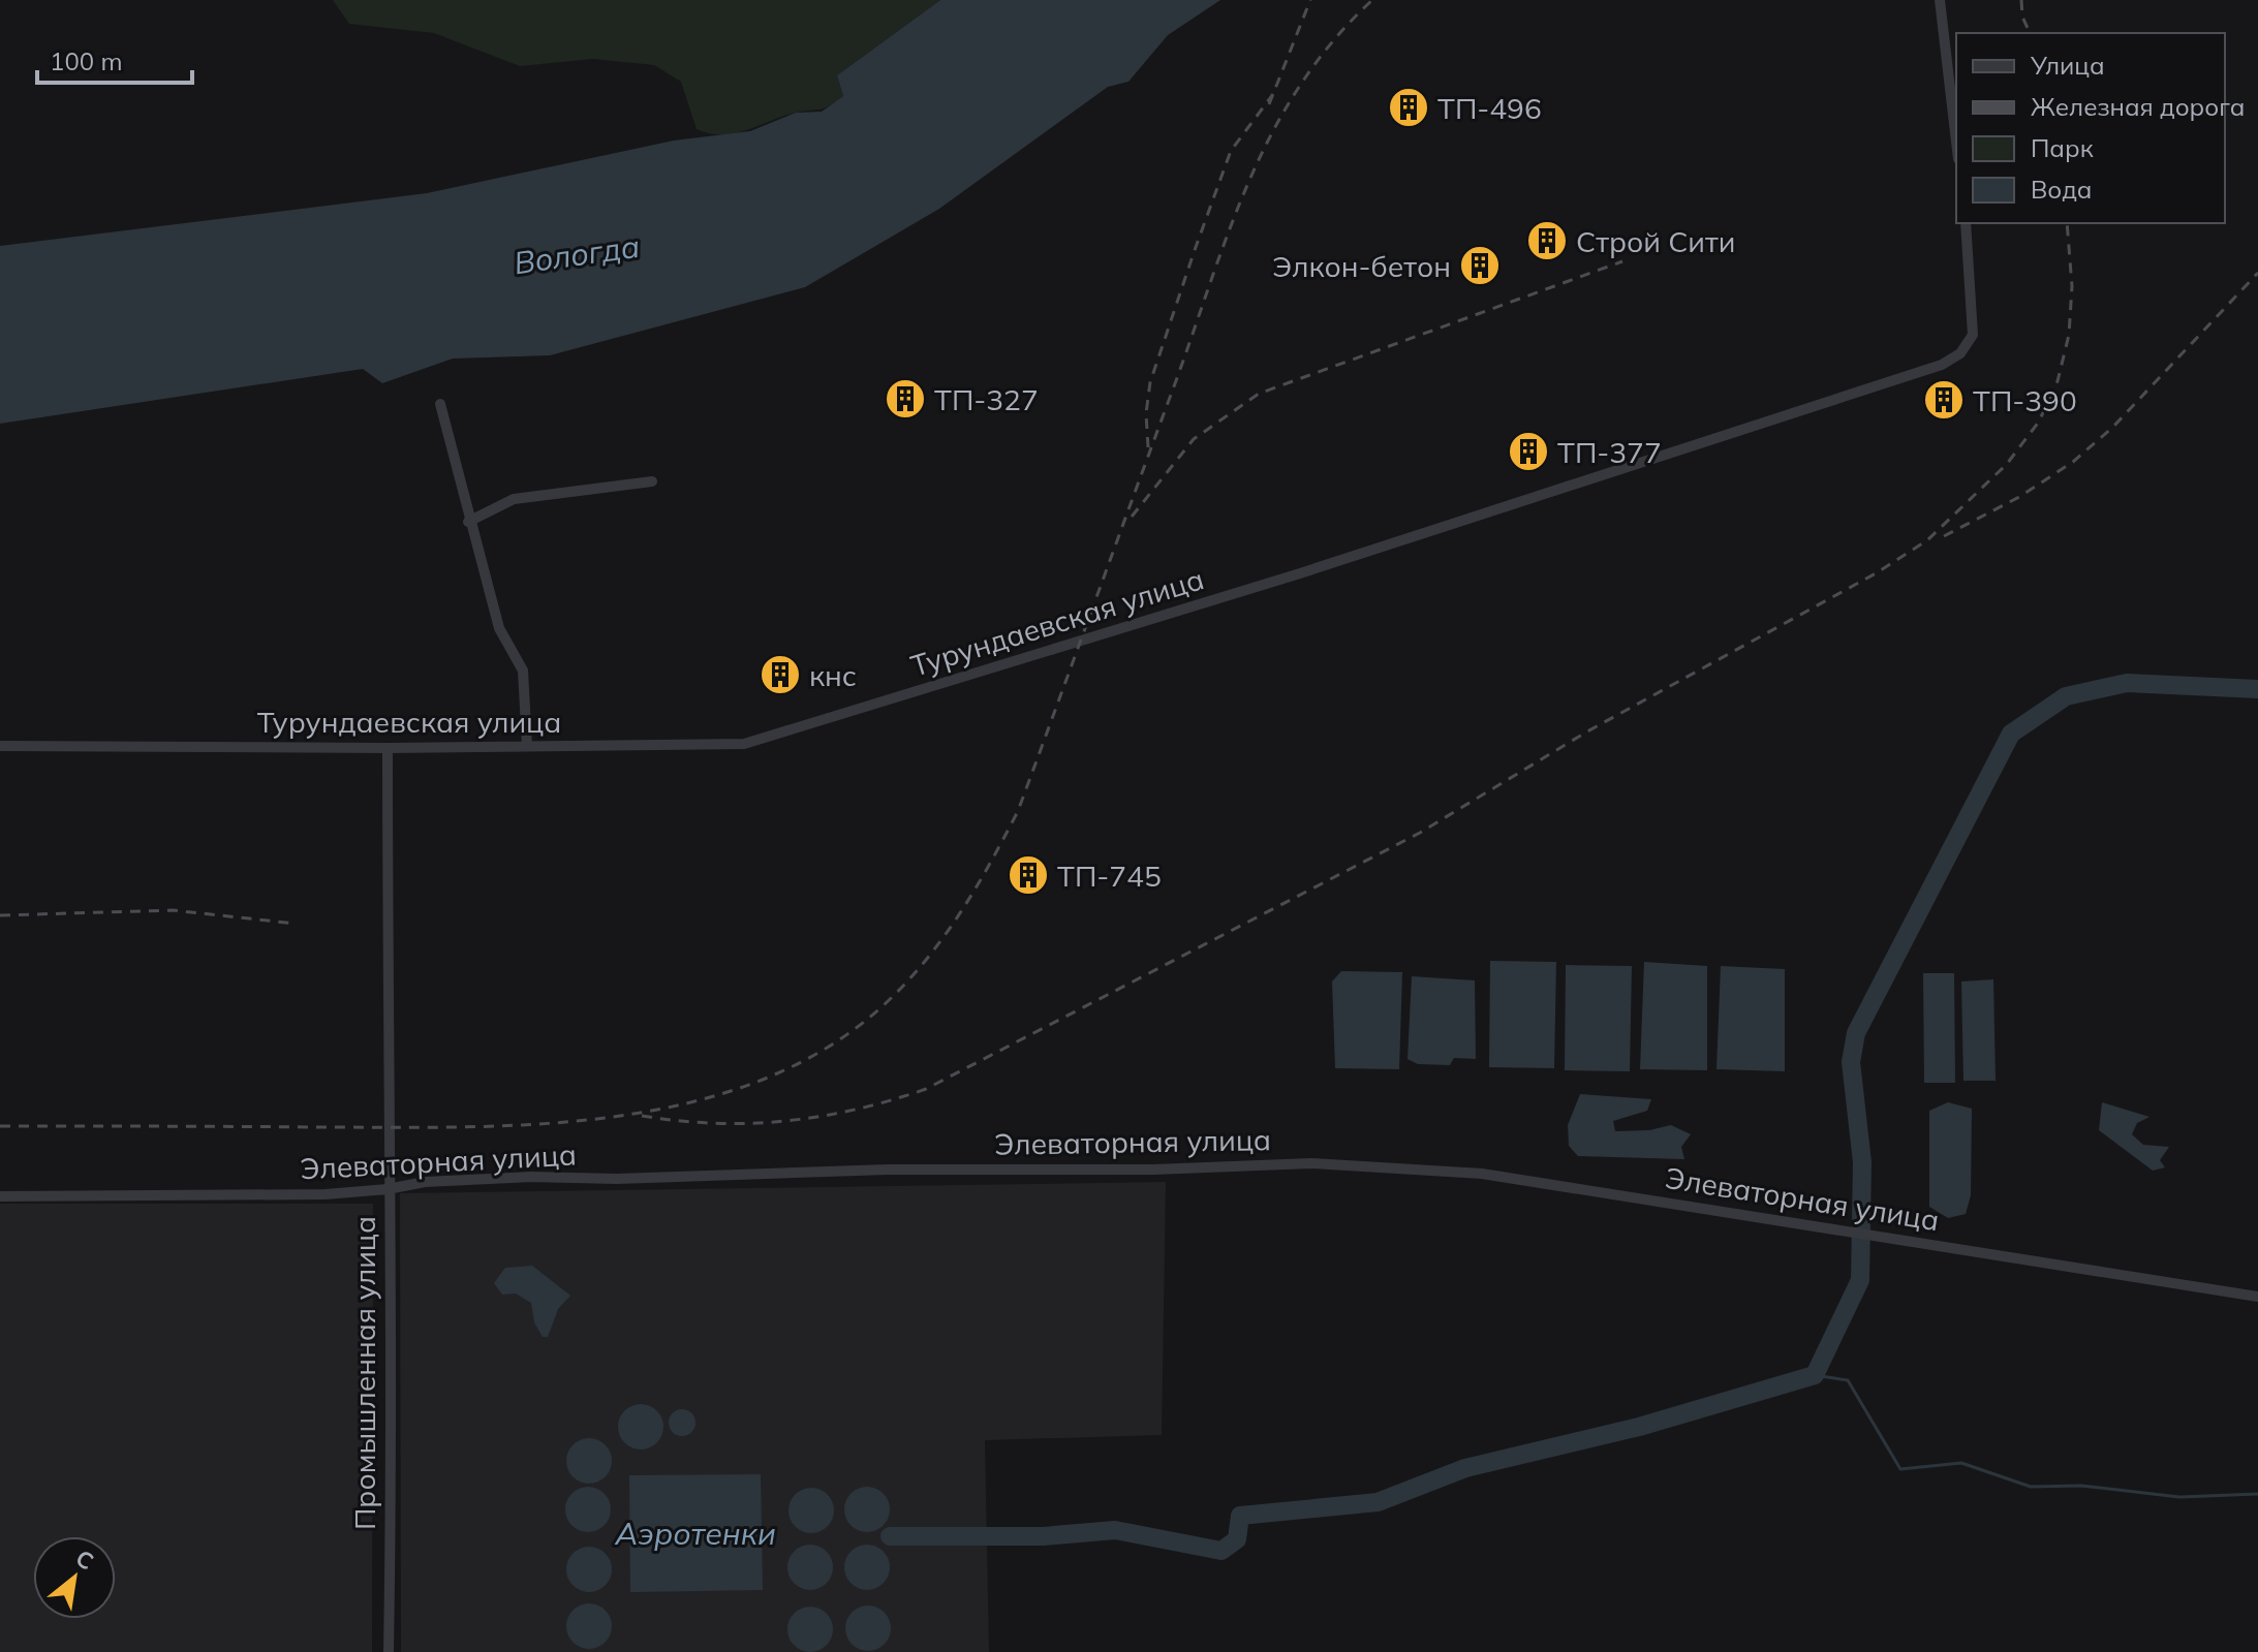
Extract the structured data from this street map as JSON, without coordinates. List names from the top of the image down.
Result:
{
  "streets": {
    "street": ["Турундаевская улица", "Элеваторная улица", "Промышленная улица"]
  },
  "crossings": [
    ["Турундаевская улица", "Промышленная улица"],
    ["Элеваторная улица", "Промышленная улица"]
  ],
  "water": ["Вологда", "Аэротенки"],
  "places": {
    "building": [
      "ТП-496",
      "Строй Сити",
      "Элкон-бетон",
      "ТП-327",
      "ТП-390",
      "ТП-377",
      "кнс",
      "ТП-745"
    ]
  },
  "legend": [
    "Улица",
    "Железная дорога",
    "Парк",
    "Вода"
  ],
  "scale_bar": "100 m",
  "north": "top right"
}
